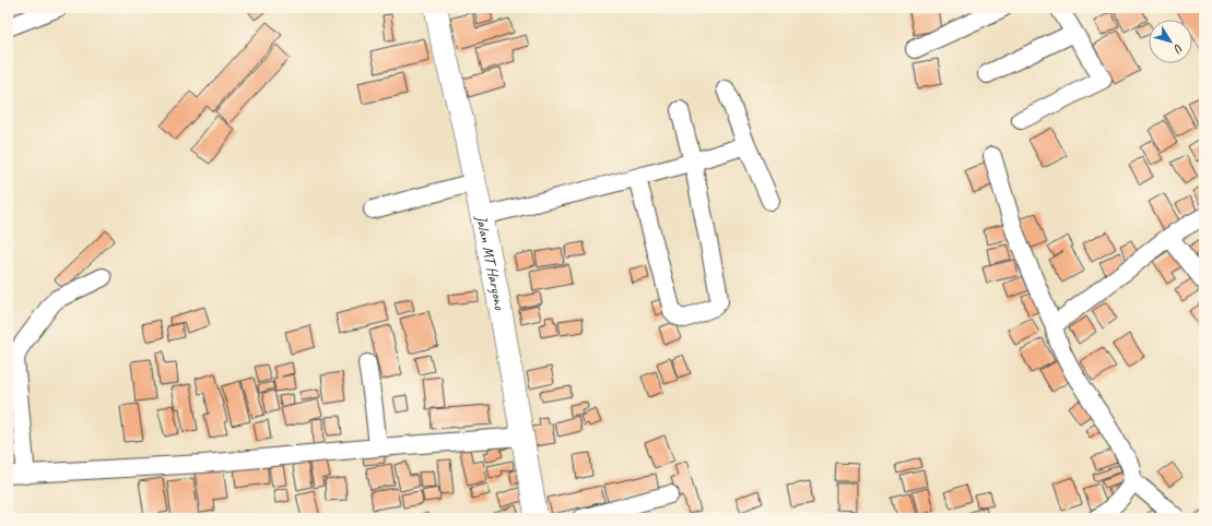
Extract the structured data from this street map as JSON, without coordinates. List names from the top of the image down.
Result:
{
  "streets": {
    "main road": ["Jalan MT Haryono"]
  },
  "north": "bottom right"
}
